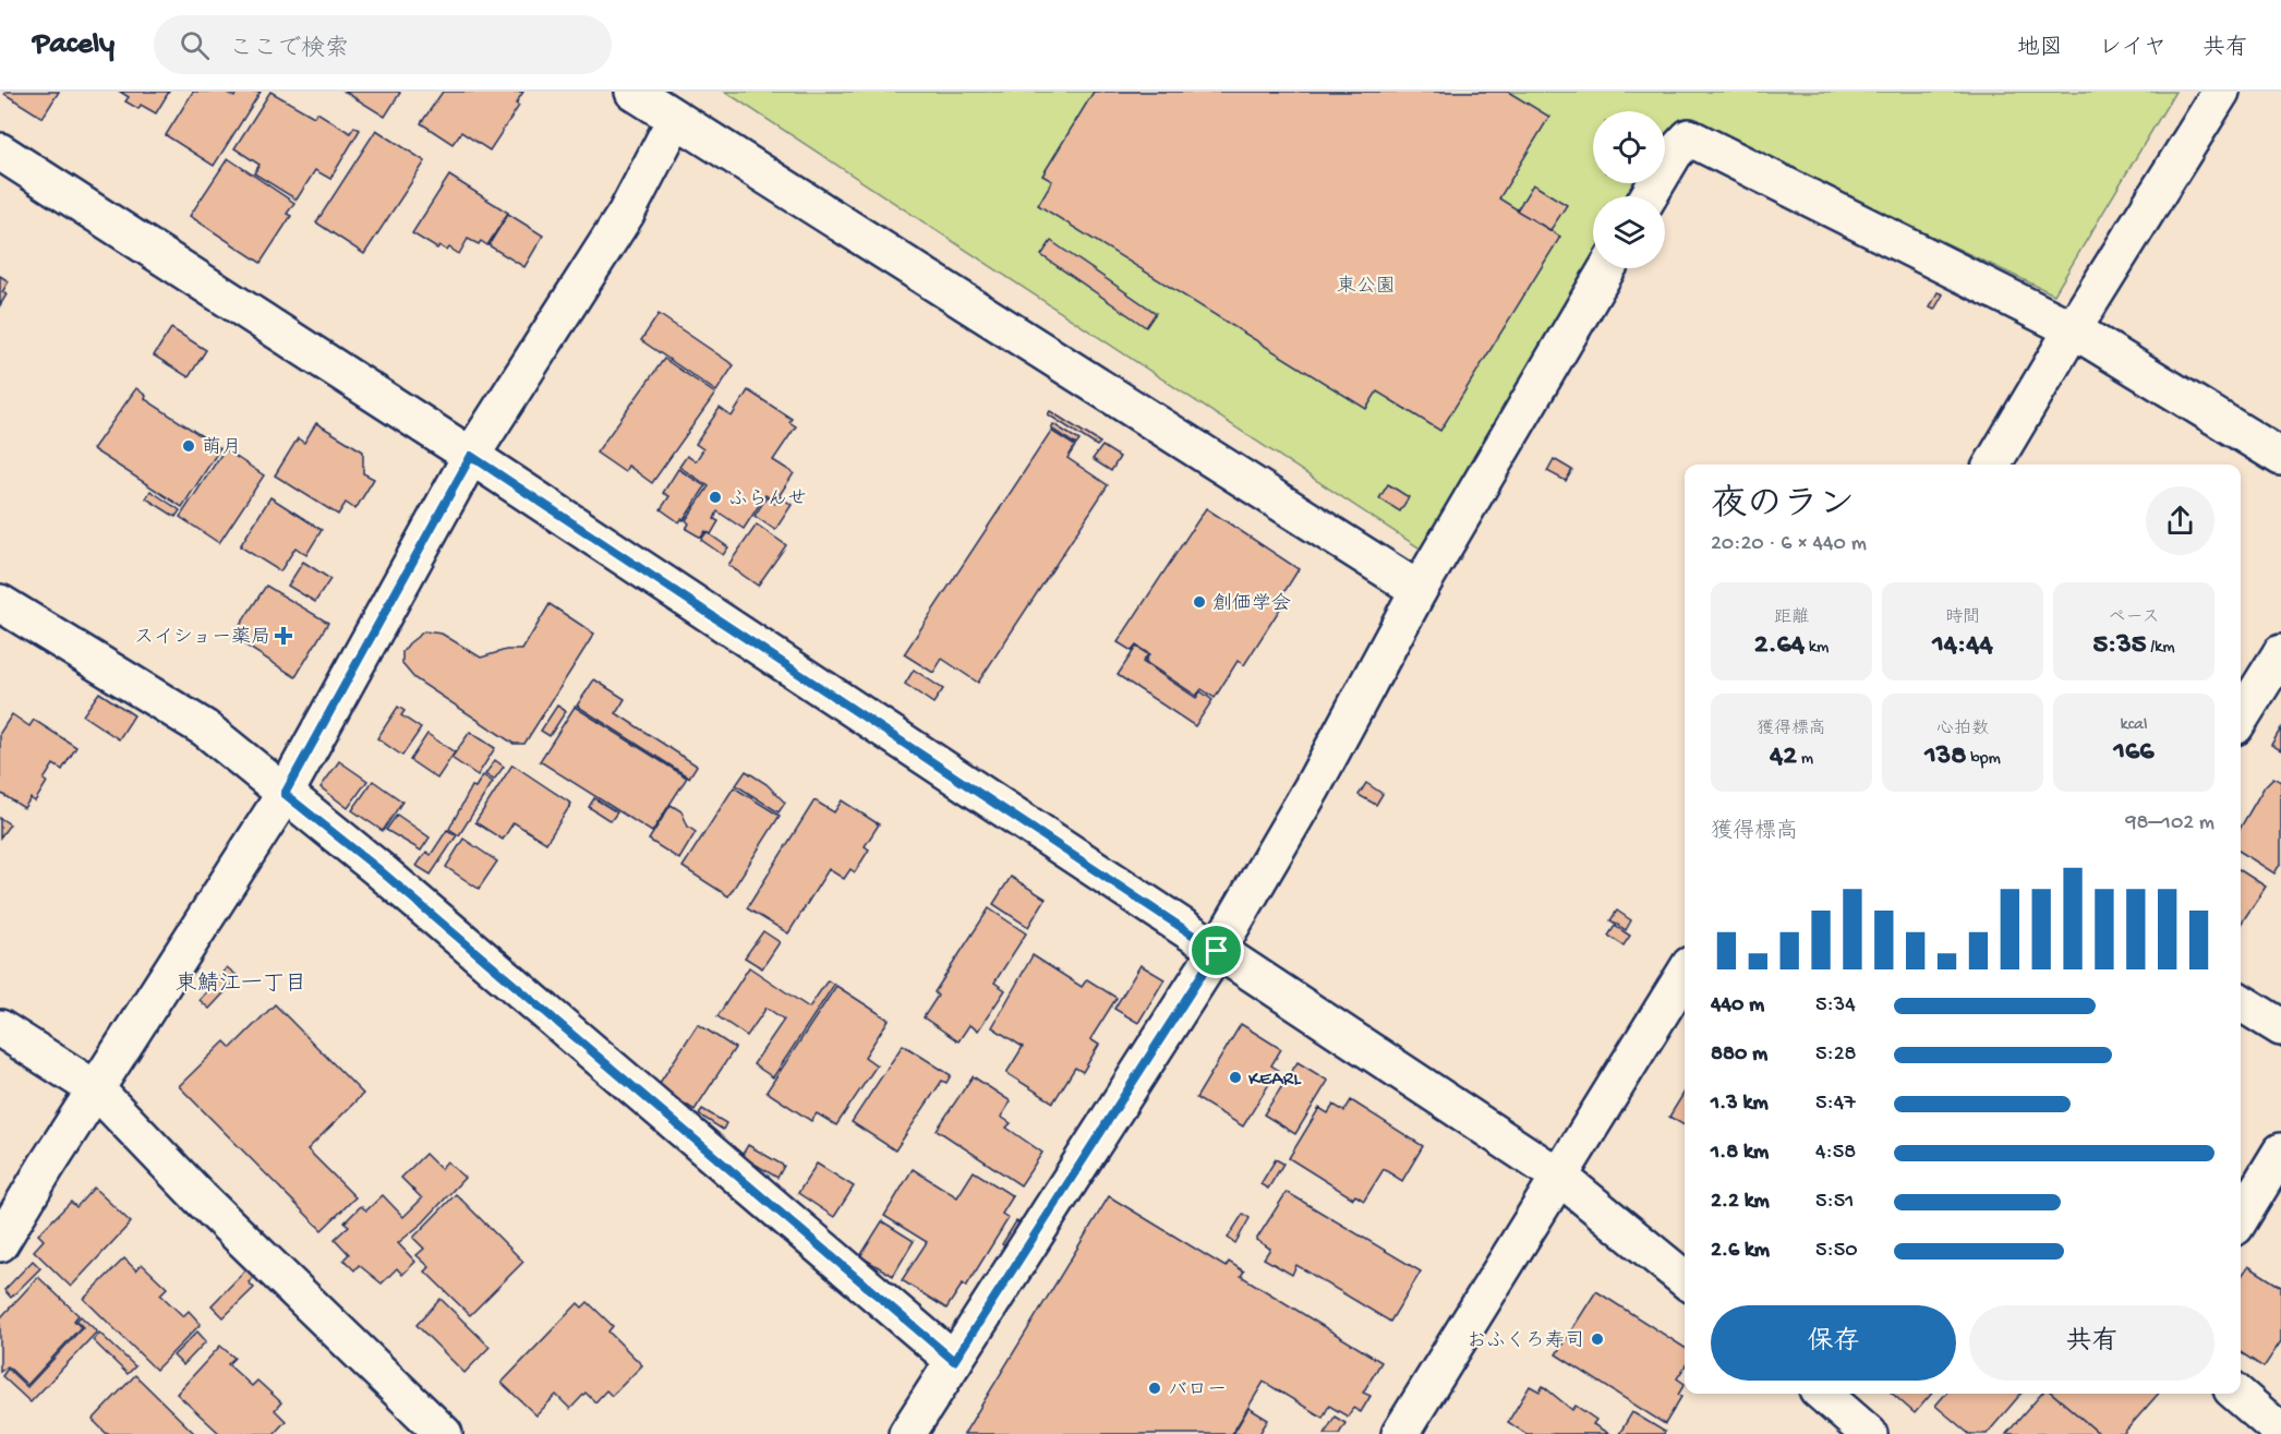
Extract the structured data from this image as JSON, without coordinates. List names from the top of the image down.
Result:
{
  "districts": ["東鯖江一丁目"],
  "parks": ["東公園"],
  "places": {
    "other": [
      "萌月",
      "ふらんせ",
      "創価学会",
      "KEARL",
      "おふくろ寿司",
      "バロー"
    ],
    "health": ["スイショー薬局"]
  },
  "page": {
    "header": "Pacely",
    "search": "ここで検索",
    "nav": ["地図", "レイヤ", "共有"],
    "heading": ["夜のラン", "20:20 · 6 × 440 m"],
    "stats": [
      ["距離", "2.64 km"],
      ["時間", "14:44"],
      ["ペース", "5:35 /km"],
      ["獲得標高", "42 m"],
      ["心拍数", "138 bpm"],
      ["kcal", "166"]
    ],
    "chart": ["獲得標高", "98–102 m"],
    "list": [
      {
        "name": "440 m",
        "note": "5:34"
      },
      {
        "name": "880 m",
        "note": "5:28"
      },
      {
        "name": "1.3 km",
        "note": "5:47"
      },
      {
        "name": "1.8 km",
        "note": "4:58"
      },
      {
        "name": "2.2 km",
        "note": "5:51"
      },
      {
        "name": "2.6 km",
        "note": "5:50"
      }
    ],
    "buttons": ["保存", "共有"]
  }
}
